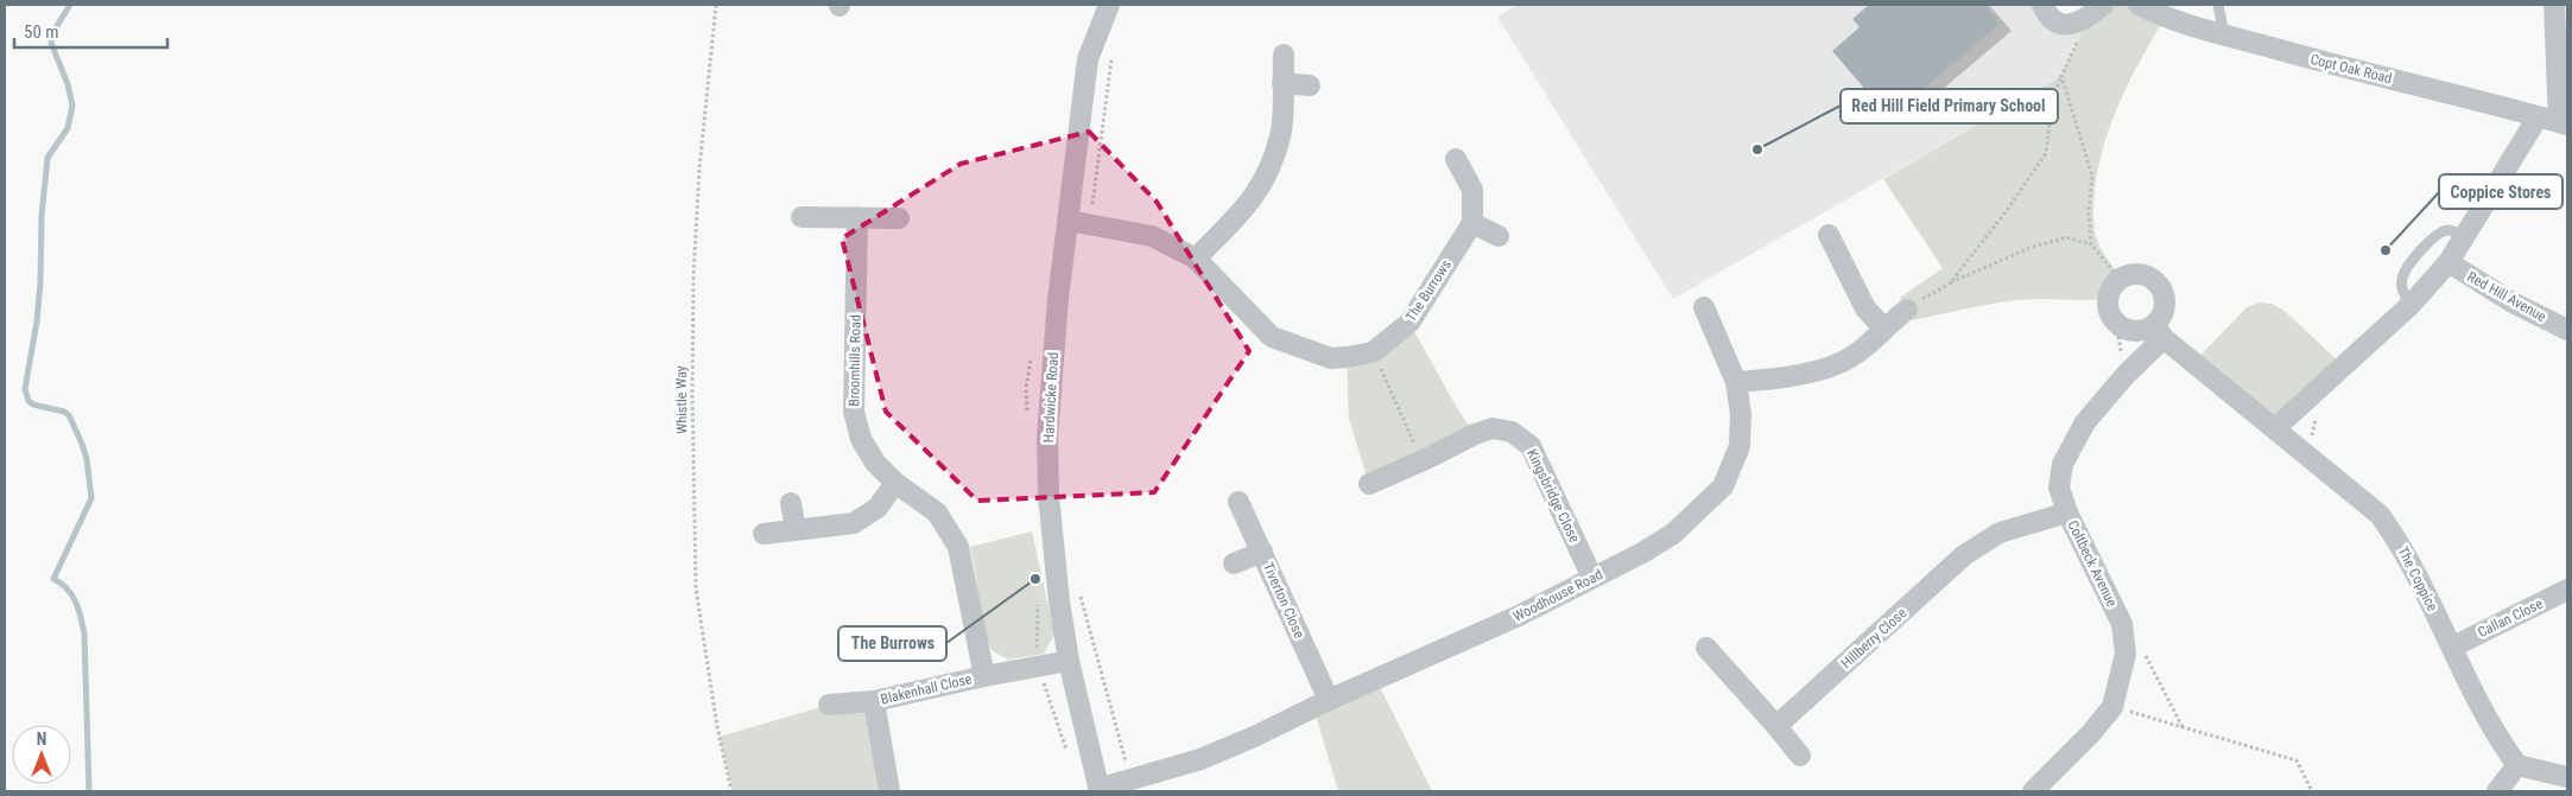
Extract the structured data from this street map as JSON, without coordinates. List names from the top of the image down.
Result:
{
  "streets": {
    "street": [
      "Copt Oak Road",
      "The Burrows",
      "Red Hill Avenue",
      "Broomhills Road",
      "Hardwicke Road",
      "Kingsbridge Close",
      "Coltbeck Avenue",
      "The Coppice",
      "Woodhouse Road",
      "Tiverton Close",
      "Callan Close",
      "Hillberry Close",
      "Blakenhall Close"
    ],
    "path": ["Whistle Way"]
  },
  "crossings": [
    ["The Burrows", "Hardwicke Road"],
    ["Broomhills Road", "Blakenhall Close"],
    ["Hardwicke Road", "Woodhouse Road"],
    ["Hardwicke Road", "Blakenhall Close"],
    ["Kingsbridge Close", "Woodhouse Road"],
    ["Coltbeck Avenue", "The Coppice"],
    ["Coltbeck Avenue", "Hillberry Close"],
    ["The Coppice", "Callan Close"],
    ["Woodhouse Road", "Tiverton Close"]
  ],
  "places": ["Red Hill Field Primary School", "Coppice Stores", "The Burrows"],
  "scale_bar": "50 m",
  "north": "top"
}
